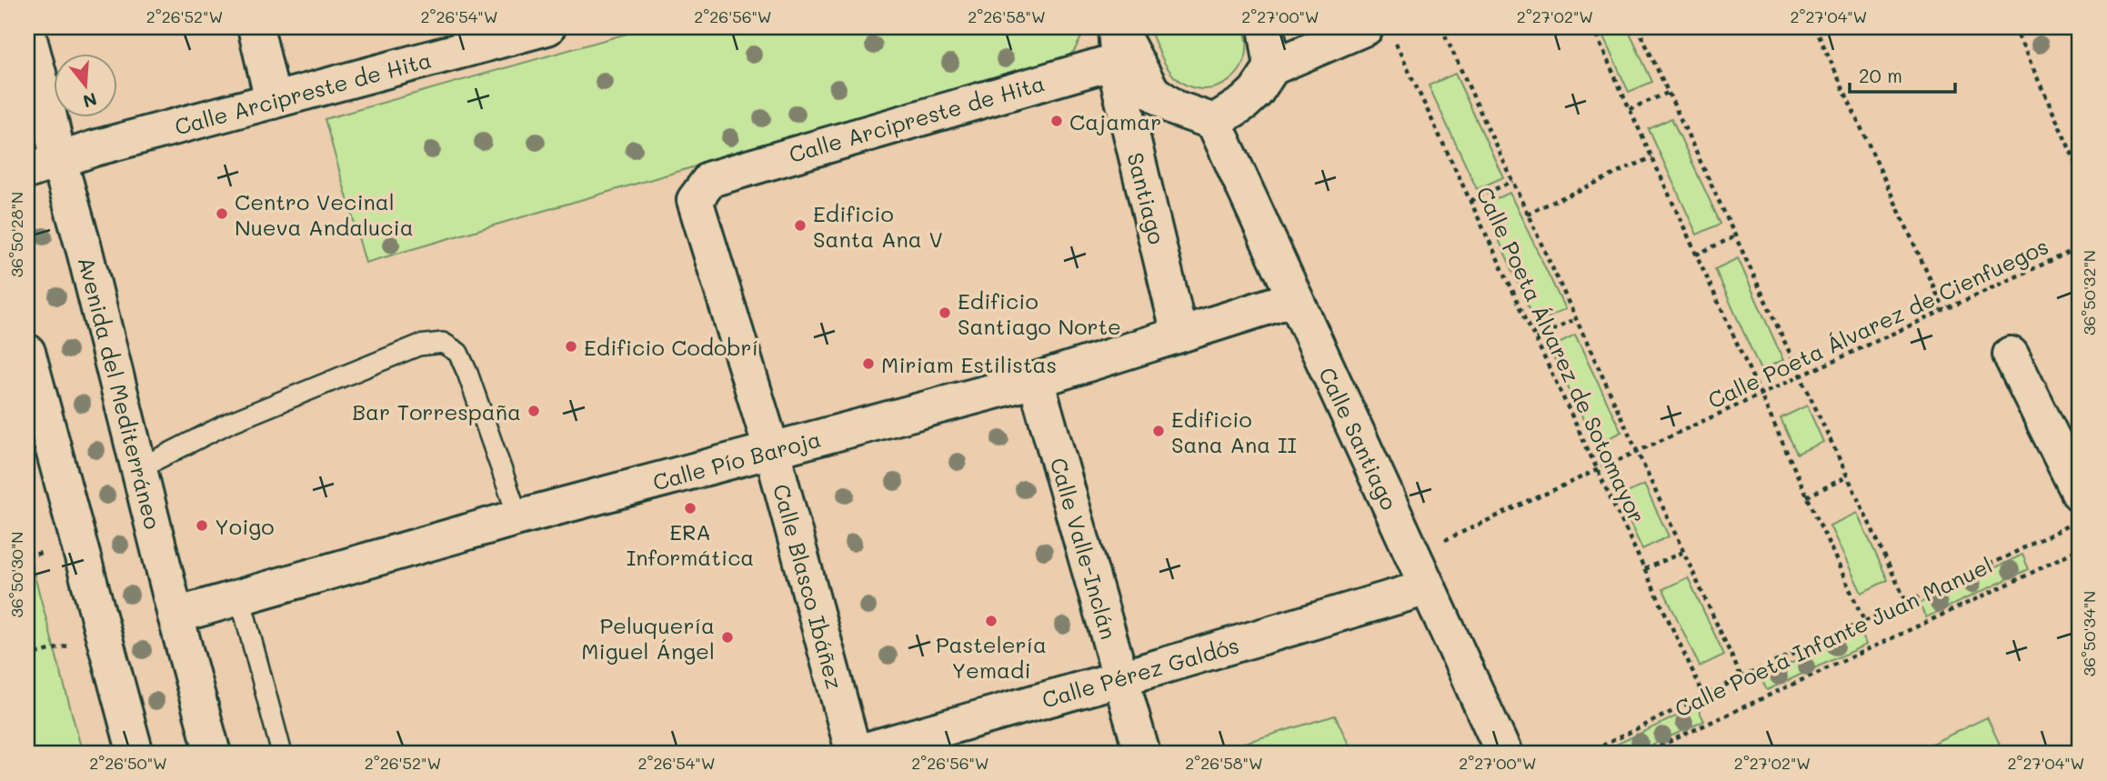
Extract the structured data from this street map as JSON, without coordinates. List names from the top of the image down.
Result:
{
  "streets": {
    "street": [
      "Calle Arcipreste de Hita",
      "Santiago",
      "Avenida del Mediterráneo",
      "Calle Santiago",
      "Calle Pío Baroja",
      "Calle Valle-Inclán",
      "Calle Blasco Ibáñez",
      "Calle Pérez Galdós"
    ],
    "path": ["Calle Poeta Álvarez de Cienfuegos", "Calle Poeta Álvarez de Sotomayor", "Calle Poeta Infante Juan Manuel"]
  },
  "crossings": [
    ["Calle Arcipreste de Hita", "Santiago"],
    ["Calle Arcipreste de Hita", "Avenida del Mediterráneo"],
    ["Calle Arcipreste de Hita", "Calle Blasco Ibáñez"],
    ["Santiago", "Calle Pío Baroja"],
    ["Calle Poeta Álvarez de Cienfuegos", "Calle Poeta Álvarez de Sotomayor"],
    ["Calle Poeta Álvarez de Cienfuegos", "Calle Santiago"],
    ["Calle Poeta Álvarez de Sotomayor", "Calle Poeta Infante Juan Manuel"],
    ["Avenida del Mediterráneo", "Calle Pío Baroja"],
    ["Calle Santiago", "Calle Pío Baroja"],
    ["Calle Santiago", "Calle Pérez Galdós"],
    ["Calle Pío Baroja", "Calle Valle-Inclán"],
    ["Calle Pío Baroja", "Calle Blasco Ibáñez"],
    ["Calle Valle-Inclán", "Calle Pérez Galdós"],
    ["Calle Blasco Ibáñez", "Calle Pérez Galdós"]
  ],
  "places": [
    "Cajamar",
    "Centro Vecinal Nueva Andalucia",
    "Edificio Santa Ana V",
    "Edificio Santiago Norte",
    "Edificio Codobrí",
    "Miriam Estilistas",
    "Bar Torrespaña",
    "Edificio Sana Ana II",
    "ERA Informática",
    "Yoigo",
    "Pastelería Yemadi",
    "Peluquería Miguel Ángel"
  ],
  "scale_bar": "20 m",
  "north": "bottom",
  "coordinates": [
    "2°26'52\"W",
    "2°26'54\"W",
    "2°26'56\"W",
    "2°26'58\"W",
    "2°27'00\"W",
    "2°27'02\"W",
    "2°27'04\"W",
    "36°50'28\"N",
    "36°50'32\"N",
    "36°50'30\"N",
    "36°50'34\"N",
    "2°26'50\"W"
  ]
}
